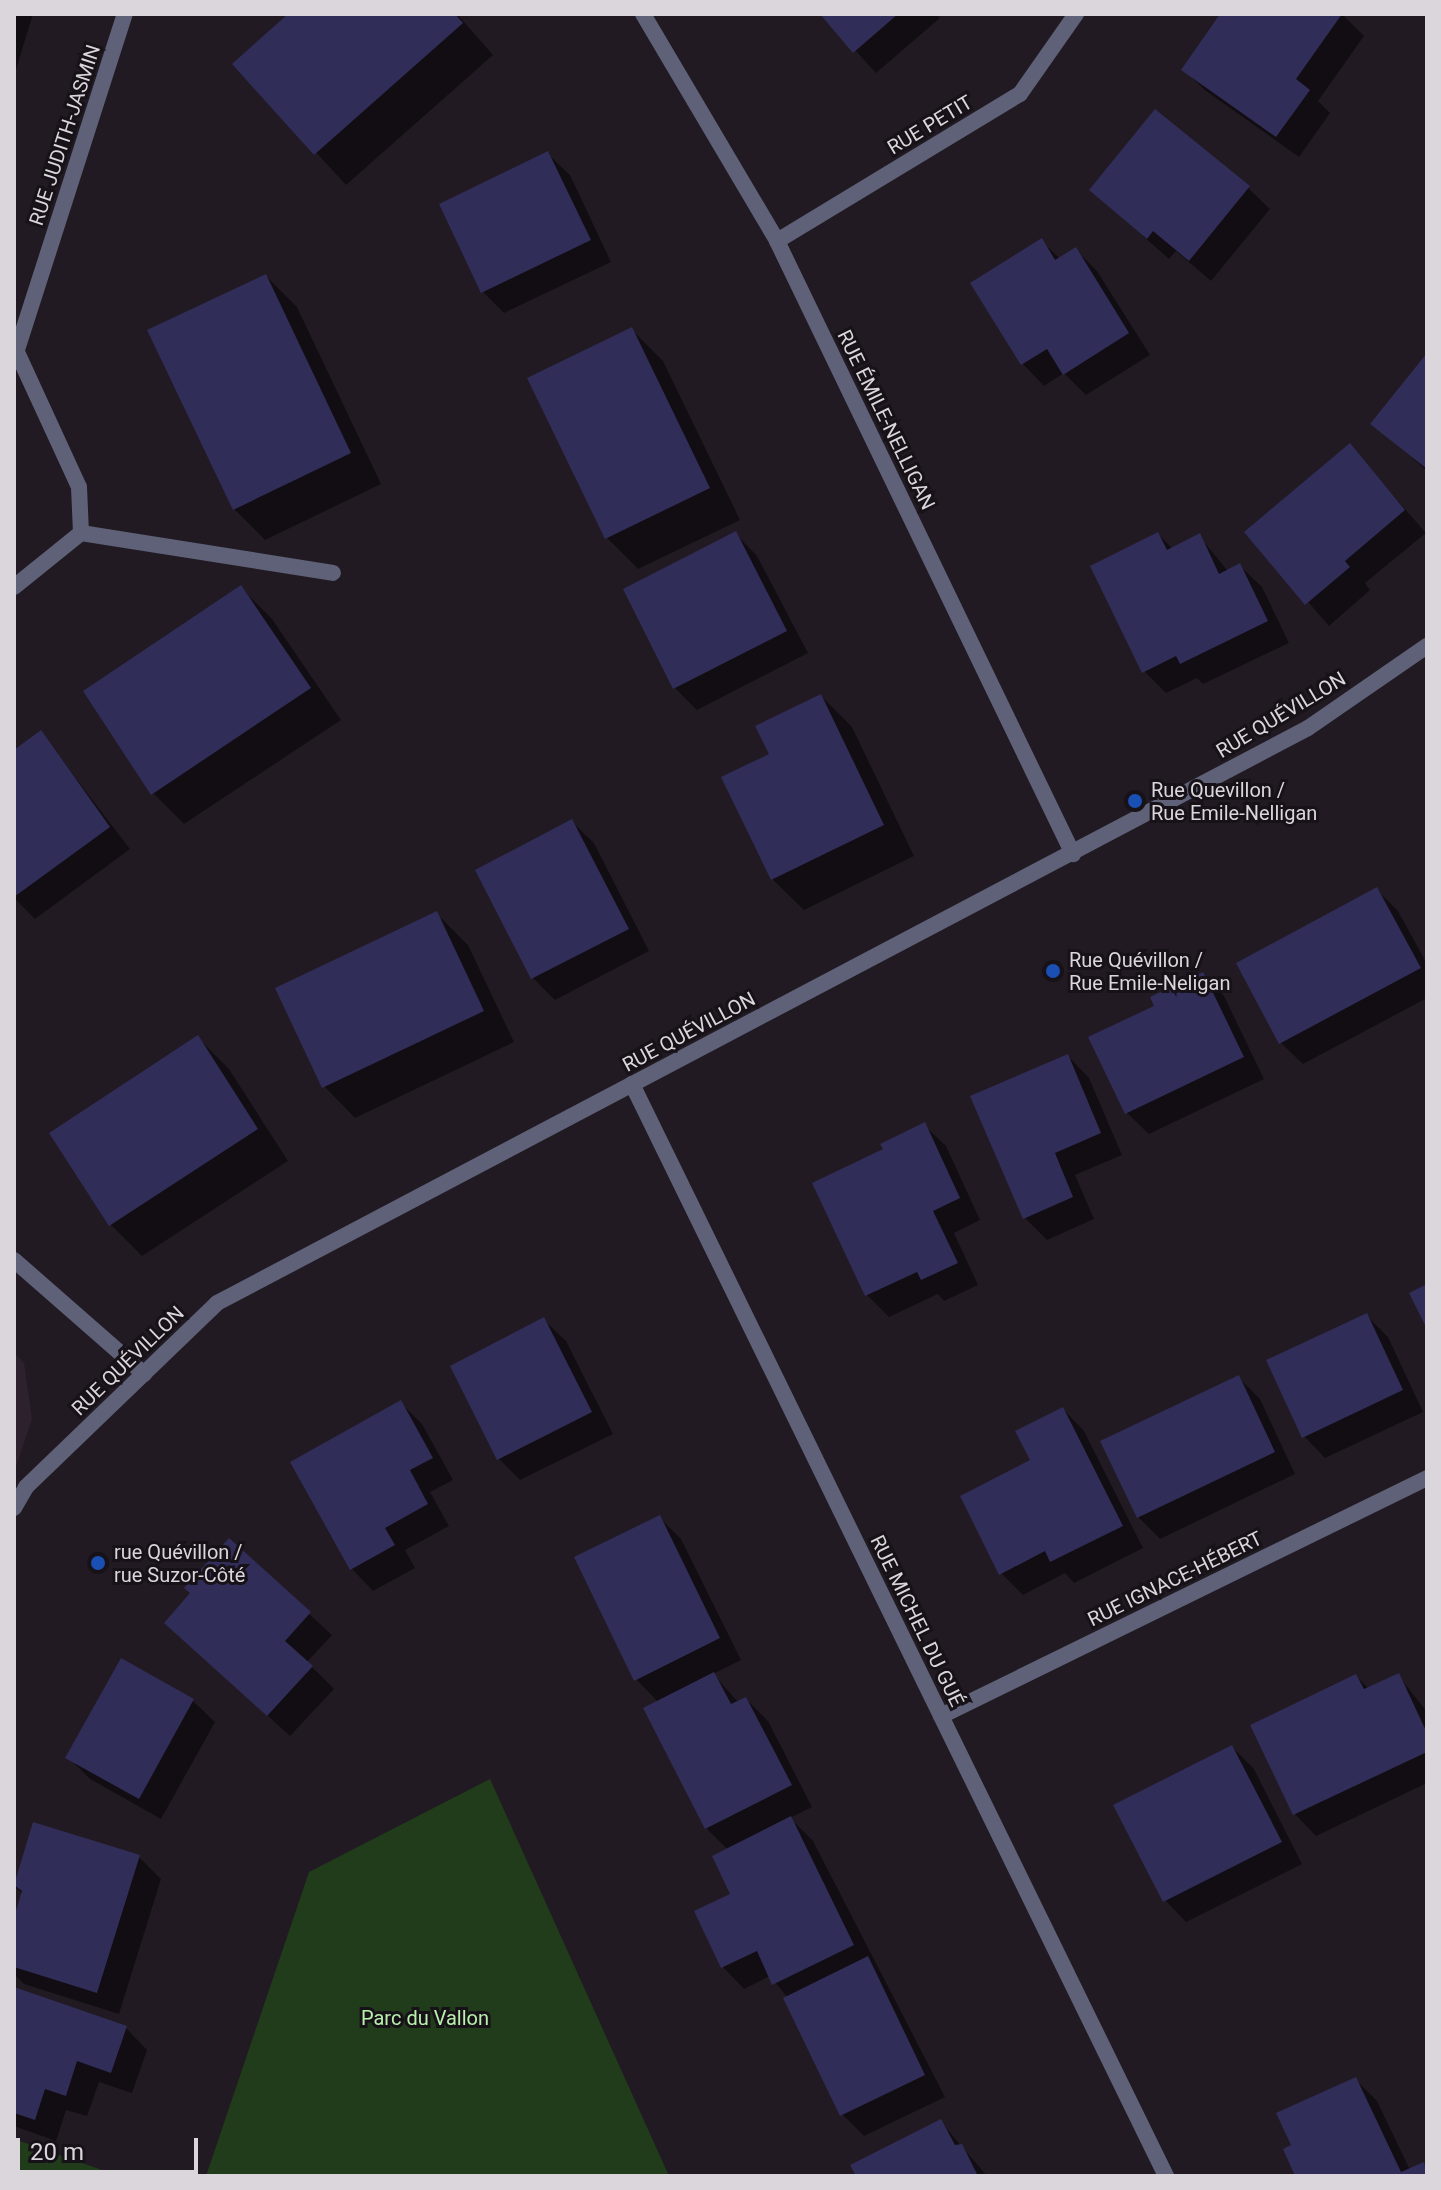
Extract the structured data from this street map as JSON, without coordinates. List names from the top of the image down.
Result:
{
  "streets": {
    "street": [
      "RUE PETIT",
      "RUE JUDITH-JASMIN",
      "RUE ÉMILE-NELLIGAN",
      "RUE QUÉVILLON",
      "RUE IGNACE-HÉBERT",
      "RUE MICHEL DU GUÉ"
    ]
  },
  "crossings": [
    ["RUE PETIT", "RUE ÉMILE-NELLIGAN"],
    ["RUE ÉMILE-NELLIGAN", "RUE QUÉVILLON"],
    ["RUE QUÉVILLON", "RUE MICHEL DU GUÉ"],
    ["RUE IGNACE-HÉBERT", "RUE MICHEL DU GUÉ"]
  ],
  "parks": ["Parc du Vallon"],
  "places": ["Rue Quevillon / Rue Emile-Nelligan", "Rue Quévillon / Rue Emile-Neligan", "rue Quévillon / rue Suzor-Côté"],
  "scale_bar": "20 m"
}
